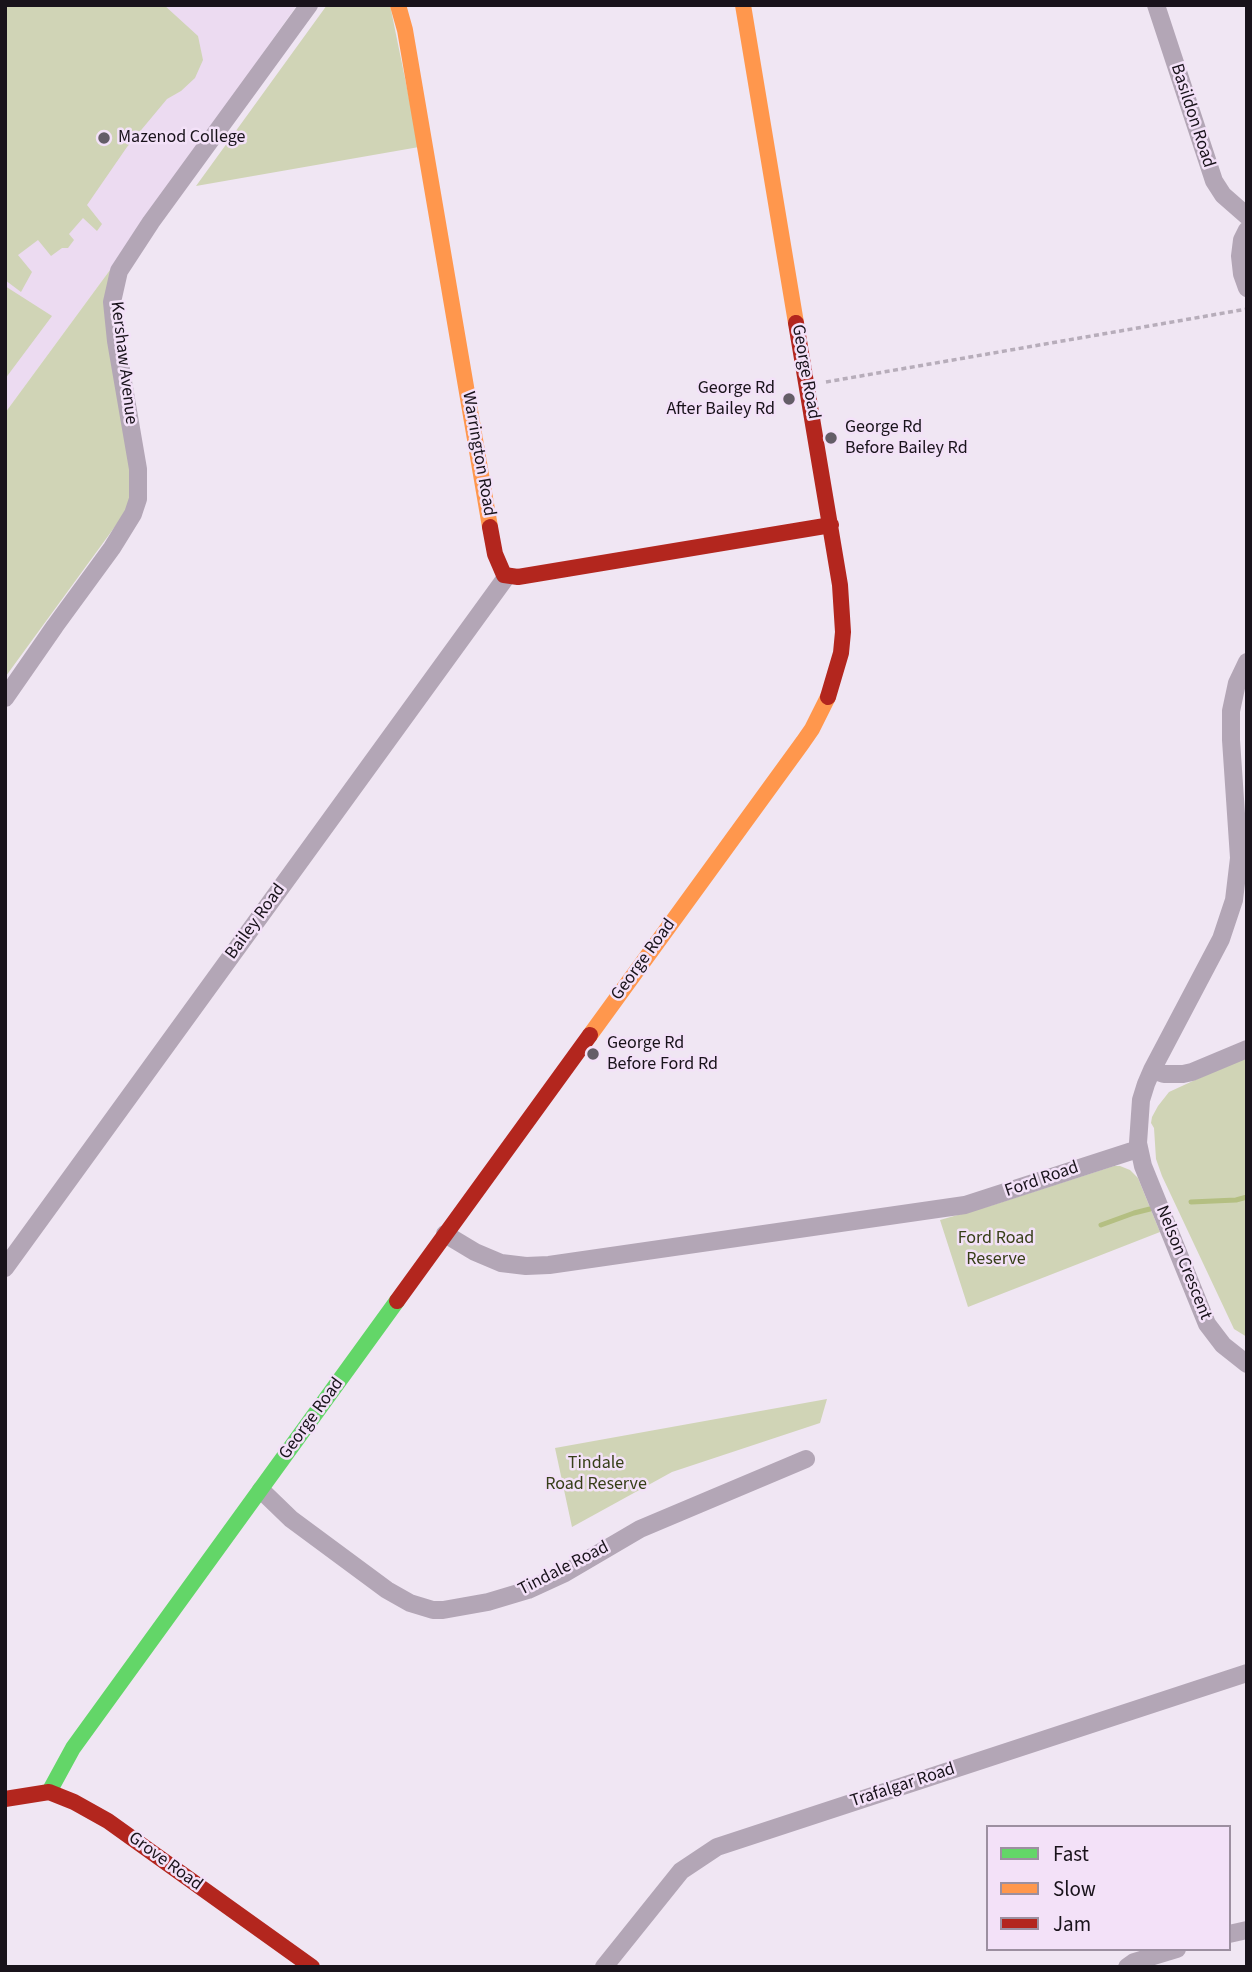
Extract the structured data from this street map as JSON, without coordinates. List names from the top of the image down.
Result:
{
  "streets": {
    "street": [
      "Basildon Road",
      "Kershaw Avenue",
      "George Road",
      "Warrington Road",
      "Bailey Road",
      "Ford Road",
      "Nelson Crescent",
      "Tindale Road",
      "Trafalgar Road",
      "Grove Road"
    ]
  },
  "crossings": [
    ["George Road", "Ford Road"],
    ["George Road", "Tindale Road"],
    ["George Road", "Grove Road"],
    ["Warrington Road", "Bailey Road"],
    ["Ford Road", "Nelson Crescent"]
  ],
  "parks": ["Ford Road Reserve", "Tindale Road Reserve"],
  "places": [
    "Mazenod College",
    "George Rd After Bailey Rd",
    "George Rd Before Bailey Rd",
    "George Rd Before Ford Rd"
  ],
  "legend": ["Fast", "Slow", "Jam"]
}
